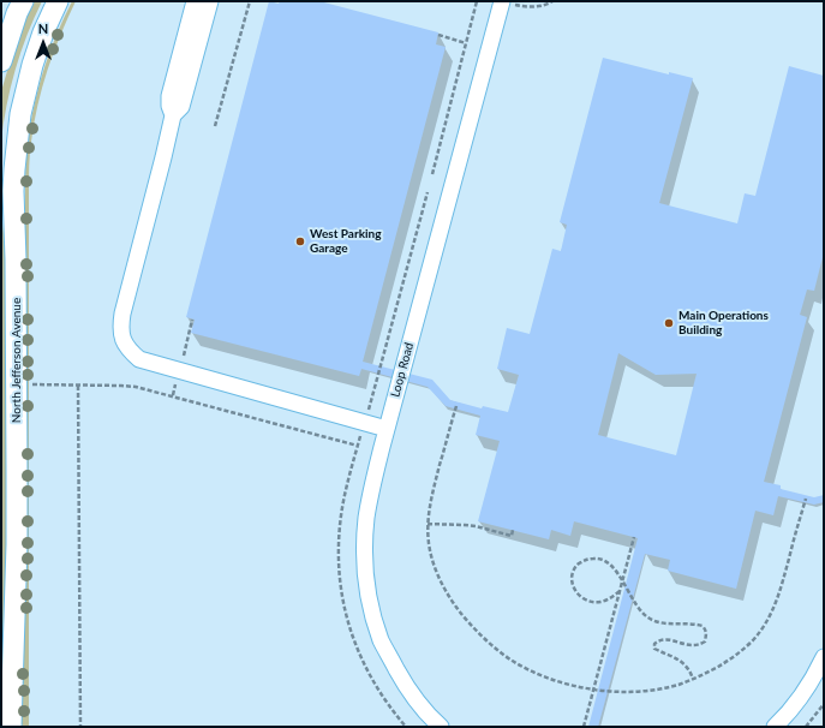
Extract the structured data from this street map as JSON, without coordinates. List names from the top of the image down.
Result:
{
  "streets": {
    "main road": ["North Jefferson Avenue"],
    "lane": ["Loop Road"]
  },
  "places": ["West Parking Garage", "Main Operations Building"],
  "north": "top"
}
